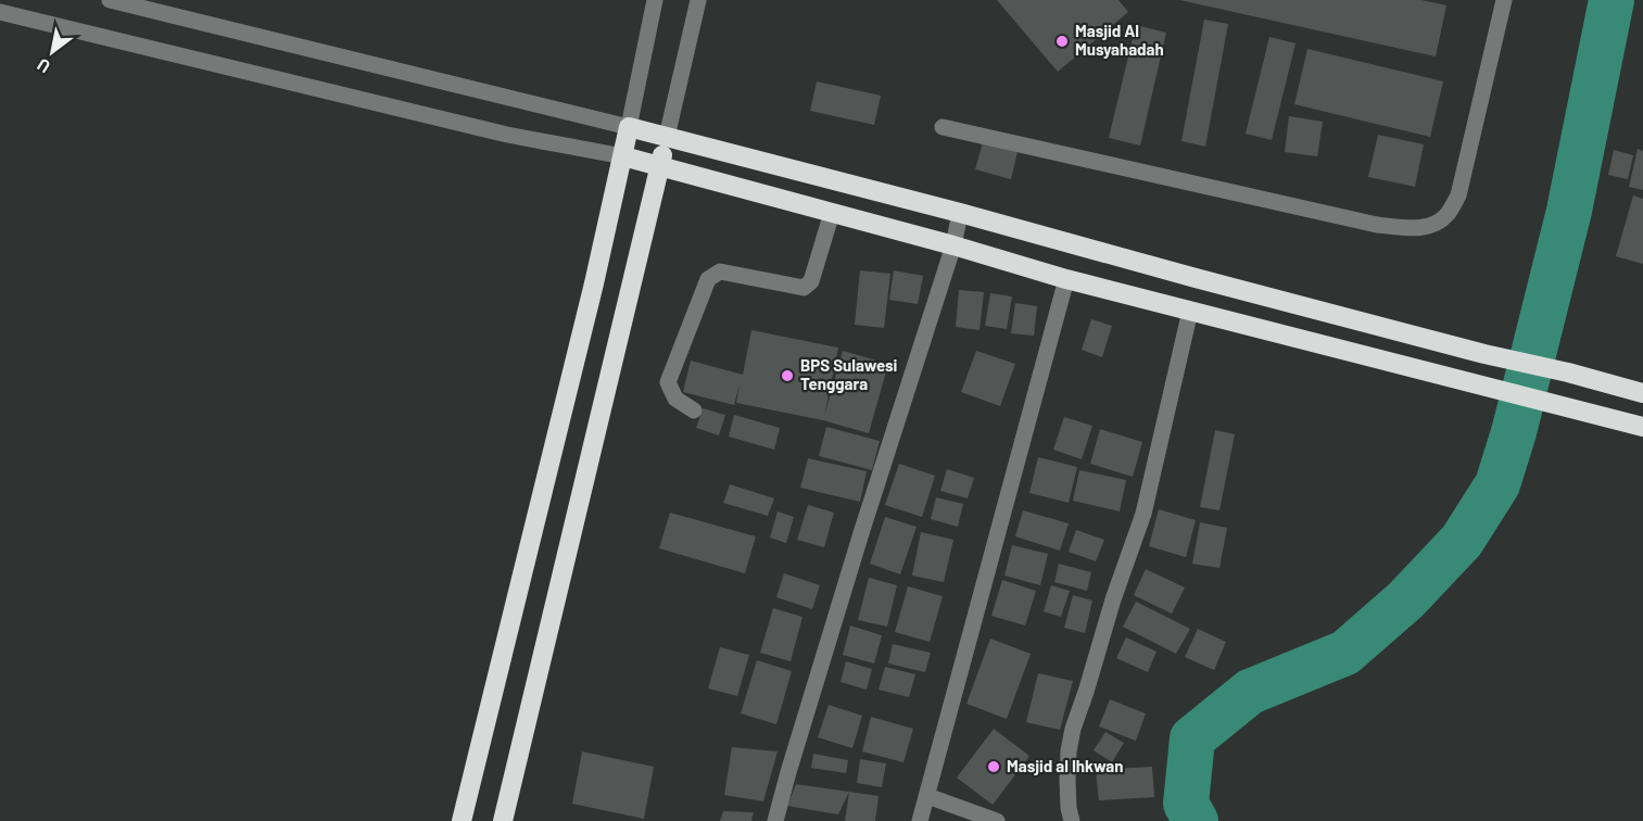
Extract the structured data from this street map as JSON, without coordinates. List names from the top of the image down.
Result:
{
  "places": ["Masjid Al Musyahadah", "BPS Sulawesi Tenggara", "Masjid al Ihkwan"],
  "north": "bottom left"
}
